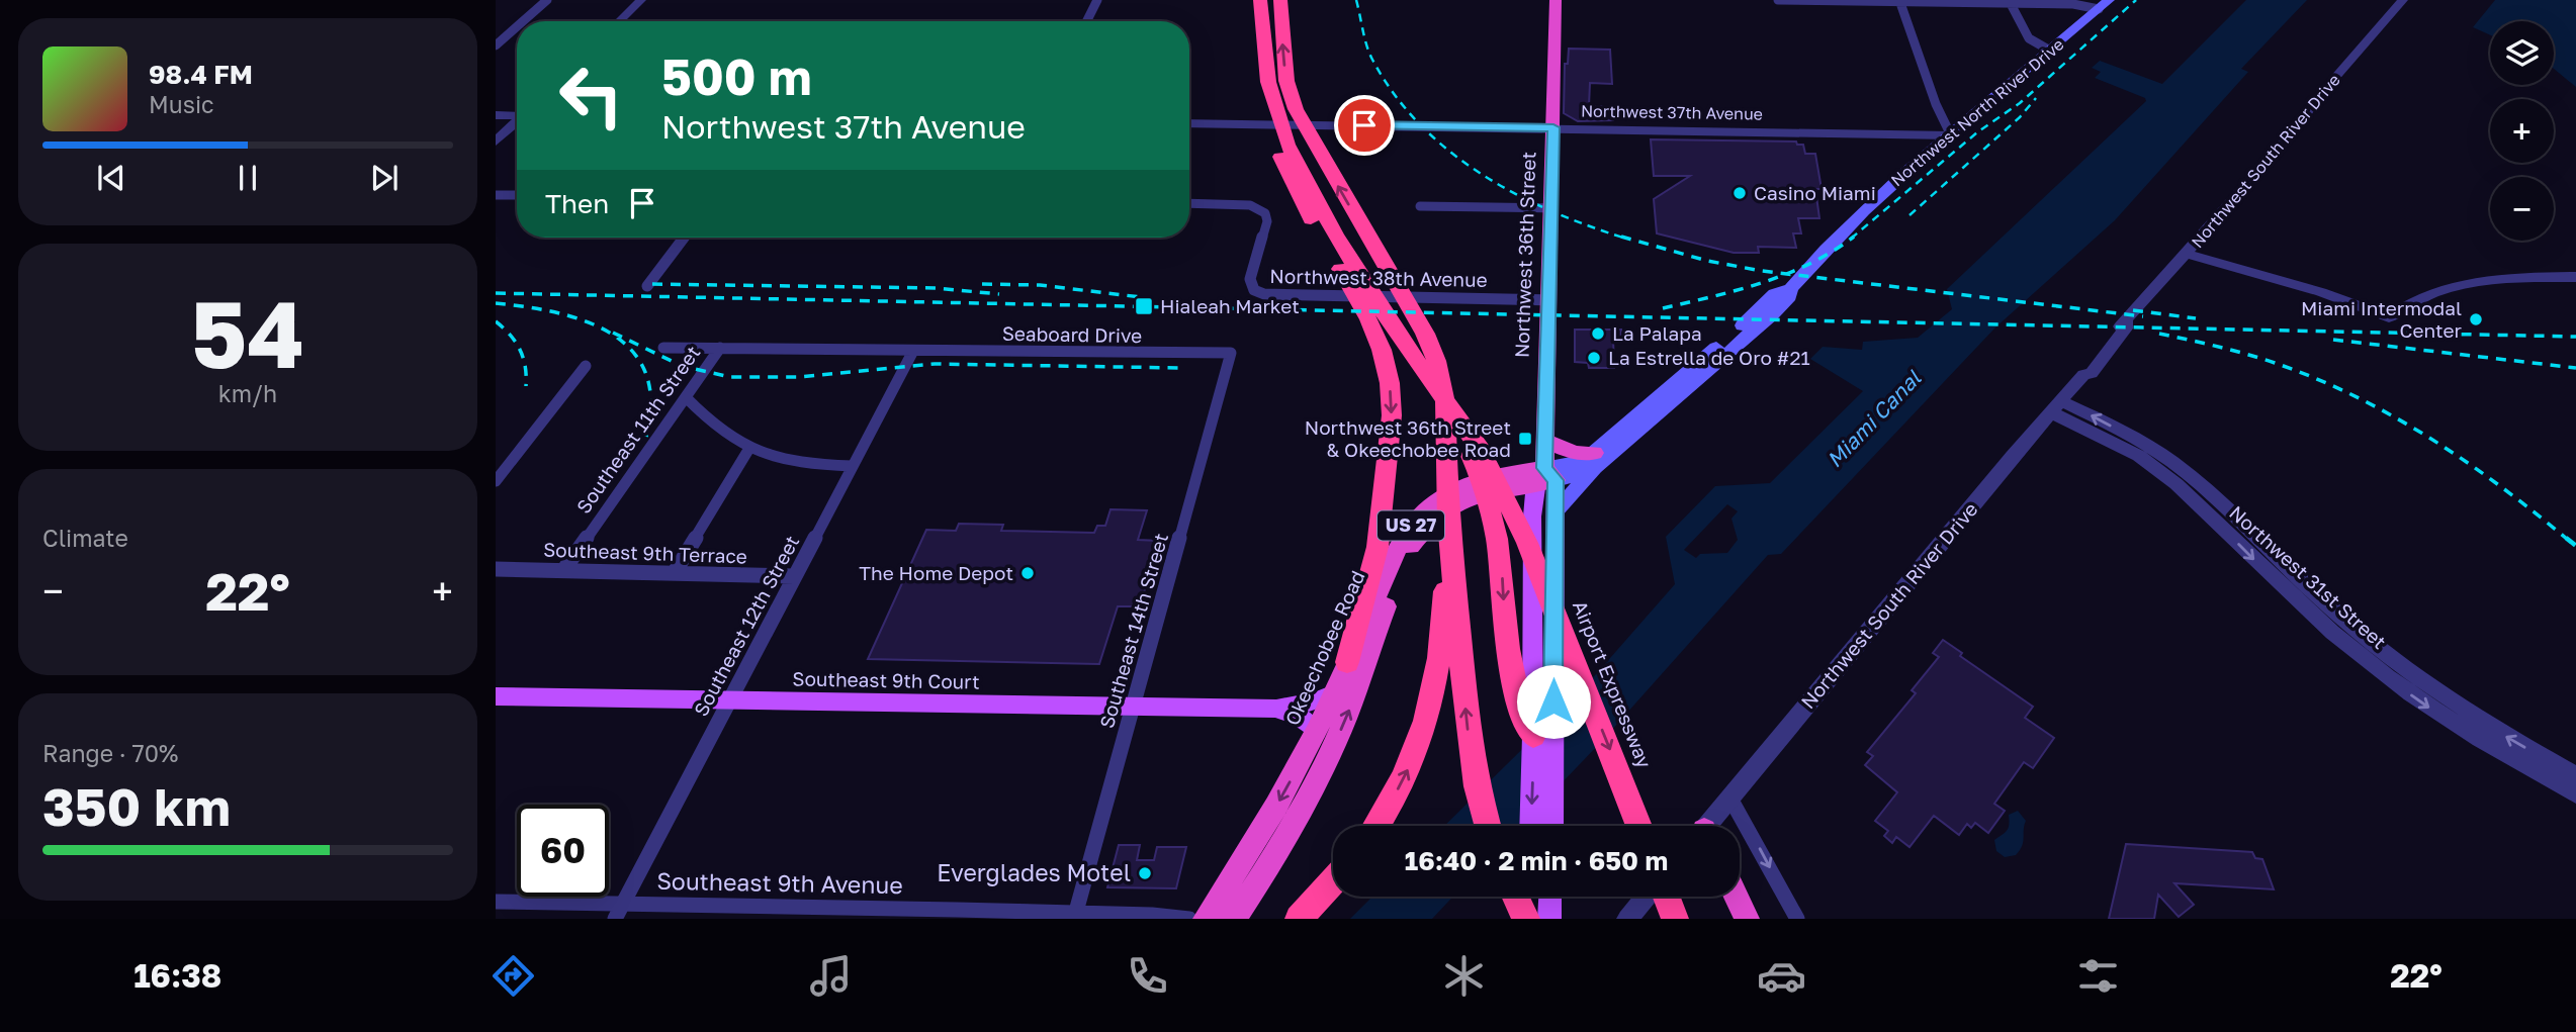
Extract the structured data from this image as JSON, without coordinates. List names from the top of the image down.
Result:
{
  "streets": {
    "highway": [
      "Northwest 36th Street",
      "US 27",
      "Okeechobee Road",
      "Airport Expressway"
    ],
    "main road": ["Northwest North River Drive", "Southeast 9th Court"],
    "street": [
      "Northwest 37th Avenue",
      "Northwest South River Drive",
      "Northwest 38th Avenue",
      "Seaboard Drive",
      "Southeast 11th Street",
      "Southeast 9th Terrace",
      "Northwest 31st Street",
      "Southeast 12th Street",
      "Southeast 14th Street",
      "Southeast 9th Avenue"
    ]
  },
  "crossings": [
    ["Northwest 37th Avenue", "Northwest North River Drive"],
    ["Northwest 37th Avenue", "Northwest 36th Street"],
    ["Northwest North River Drive", "Northwest 36th Street"],
    ["Northwest North River Drive", "Okeechobee Road"],
    ["Northwest South River Drive", "Northwest 31st Street"],
    ["Northwest 36th Street", "Northwest 38th Avenue"],
    ["Northwest 36th Street", "Okeechobee Road"],
    ["Seaboard Drive", "Southeast 11th Street"],
    ["Seaboard Drive", "Southeast 12th Street"],
    ["Seaboard Drive", "Southeast 14th Street"],
    ["Southeast 11th Street", "Southeast 9th Terrace"],
    ["Southeast 9th Terrace", "Southeast 12th Street"],
    ["Southeast 12th Street", "Southeast 9th Court"],
    ["Southeast 12th Street", "Southeast 9th Avenue"],
    ["Southeast 14th Street", "Southeast 9th Court"],
    ["Southeast 14th Street", "Southeast 9th Avenue"],
    ["Okeechobee Road", "Southeast 9th Court"]
  ],
  "water": ["Miami Canal"],
  "places": {
    "other": [
      "Casino Miami",
      "Miami Intermodal Center",
      "La Palapa",
      "La Estrella de Oro #21",
      "The Home Depot",
      "Everglades Motel"
    ],
    "transit": ["Hialeah Market", "Northwest 36th Street & Okeechobee Road"]
  },
  "page": {
    "map_buttons": ["+", "−"],
    "turn": ["500 m", "Northwest 37th Avenue"],
    "song": ["98.4 FM", "Music"],
    "then": "Then",
    "tile": [
      ["54", "km/h"],
      "Climate",
      ["Range · 70%", "350 km"]
    ],
    "heat": ["−", "22°", "+"],
    "limit": "60",
    "trip": "16:40 · 2 min · 650 m",
    "tabs": ["16:38", "22°"]
  }
}
